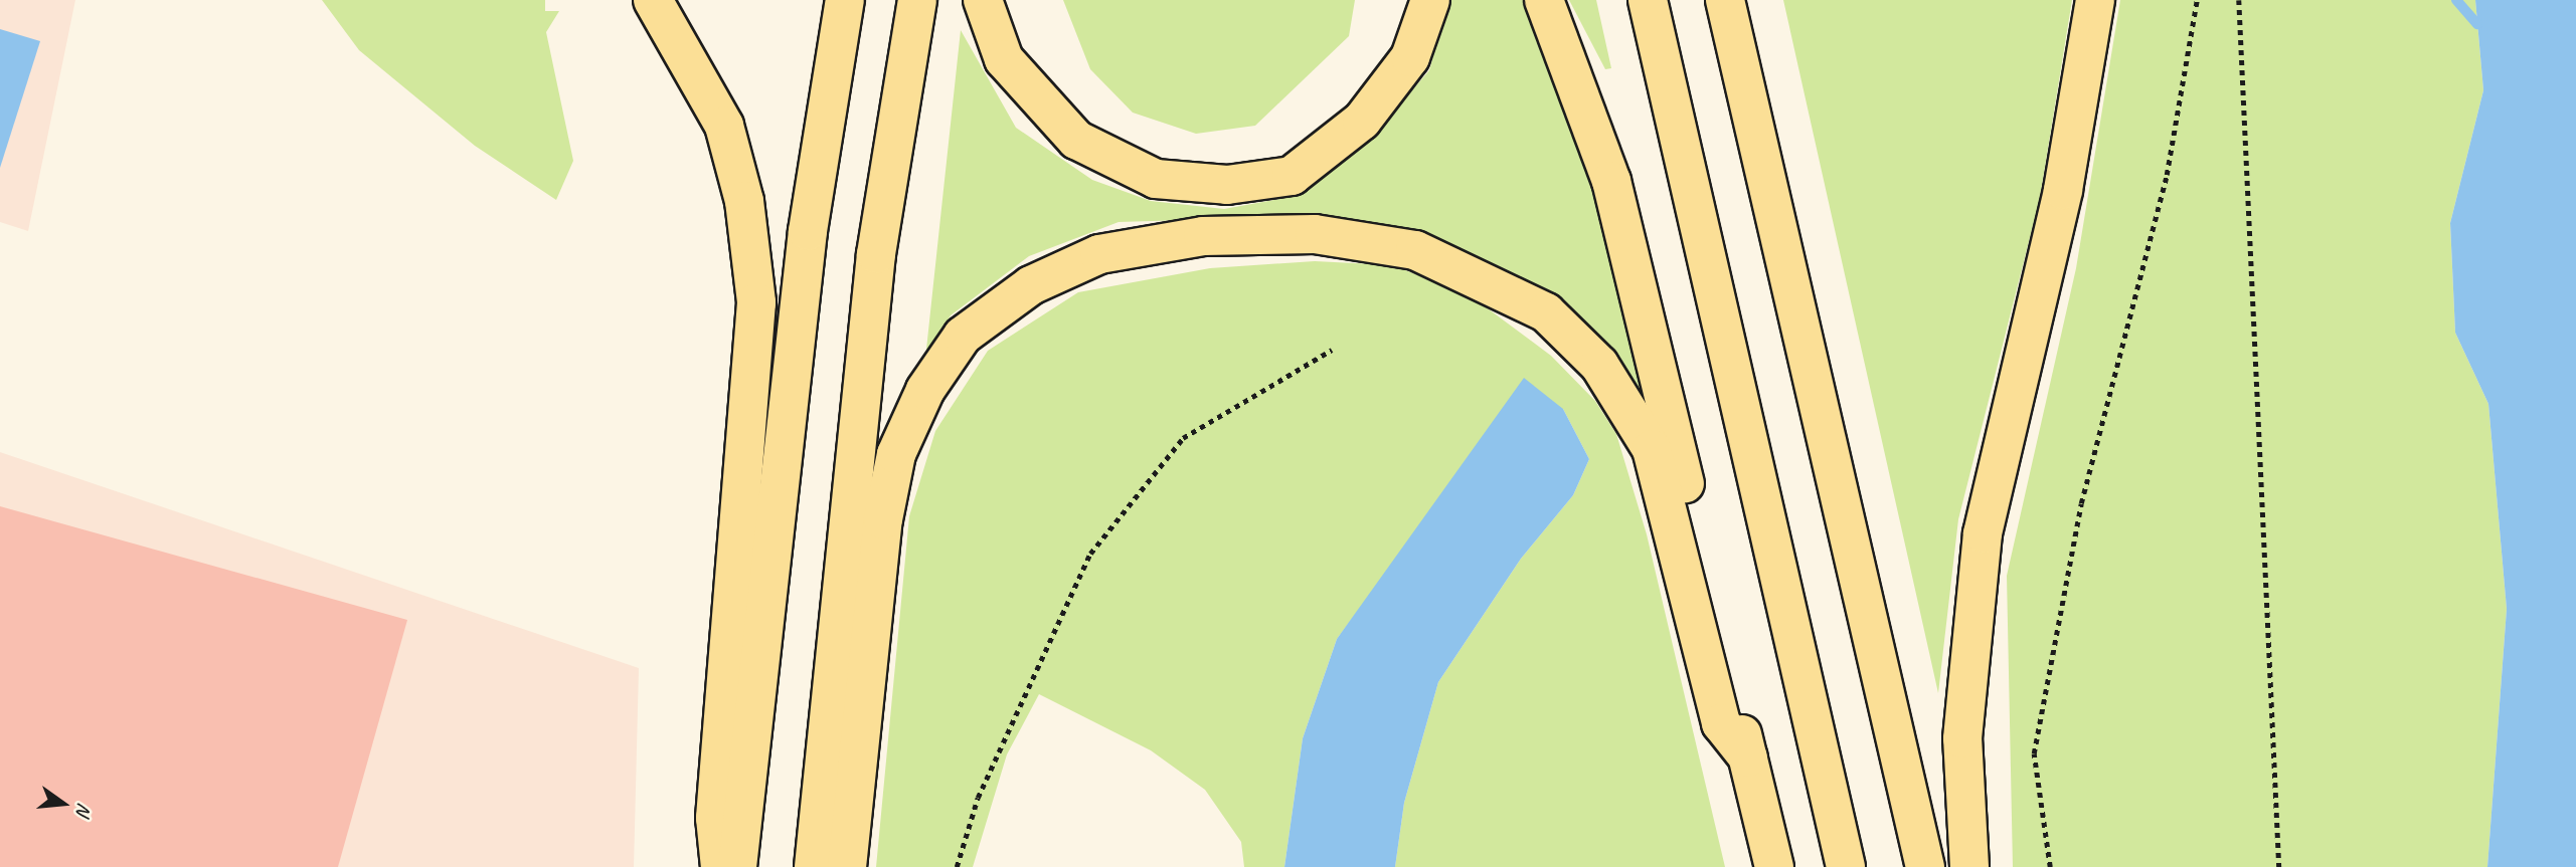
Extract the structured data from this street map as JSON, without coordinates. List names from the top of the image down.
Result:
{
  "north": "right"
}
